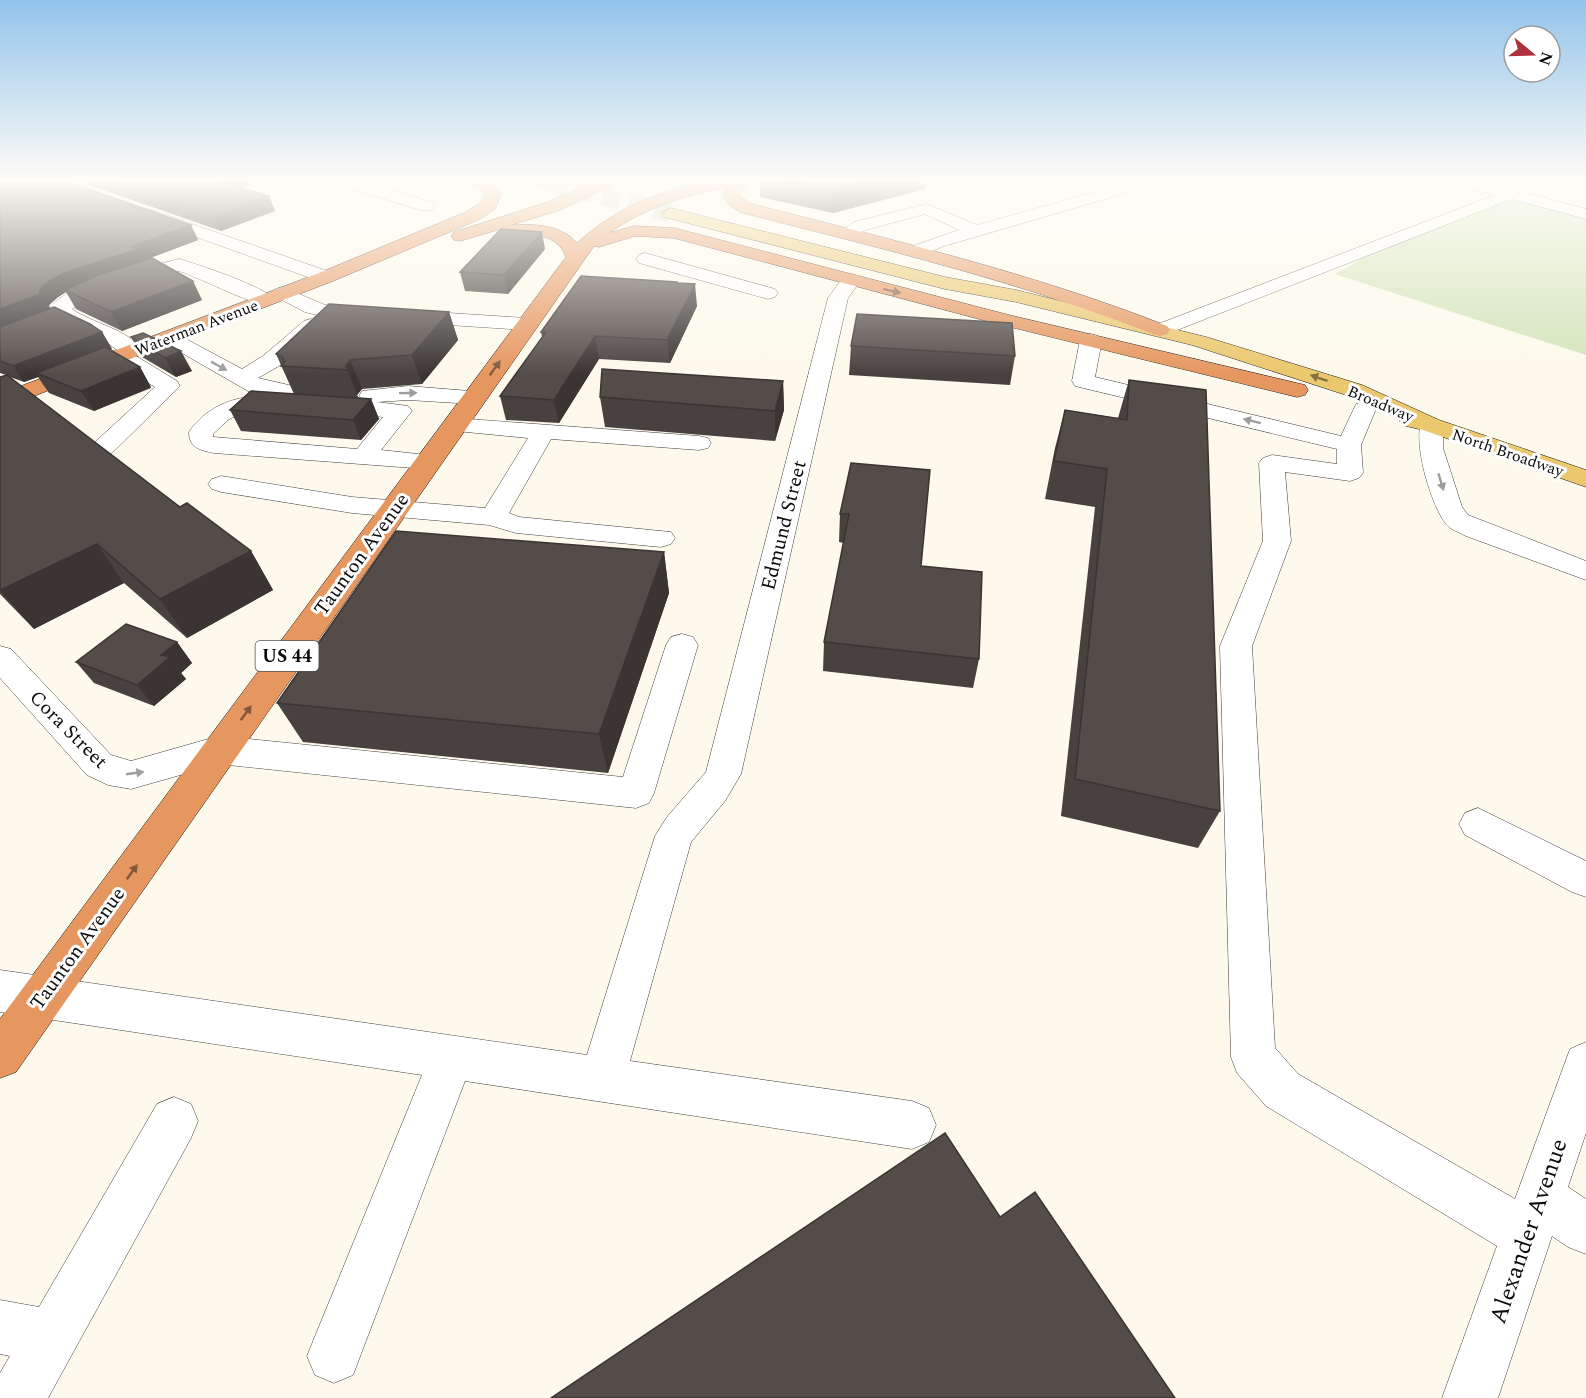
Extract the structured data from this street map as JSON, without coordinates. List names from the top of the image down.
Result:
{
  "streets": {
    "highway": ["Waterman Avenue", "Taunton Avenue", "US 44"],
    "main road": ["Broadway", "North Broadway"],
    "street": ["Edmund Street", "Cora Street", "Alexander Avenue"]
  },
  "crossings": [
    ["Broadway", "North Broadway"],
    ["Taunton Avenue", "US 44"],
    ["Taunton Avenue", "Cora Street"]
  ],
  "one_way": ["Taunton Avenue"],
  "north": "right"
}
